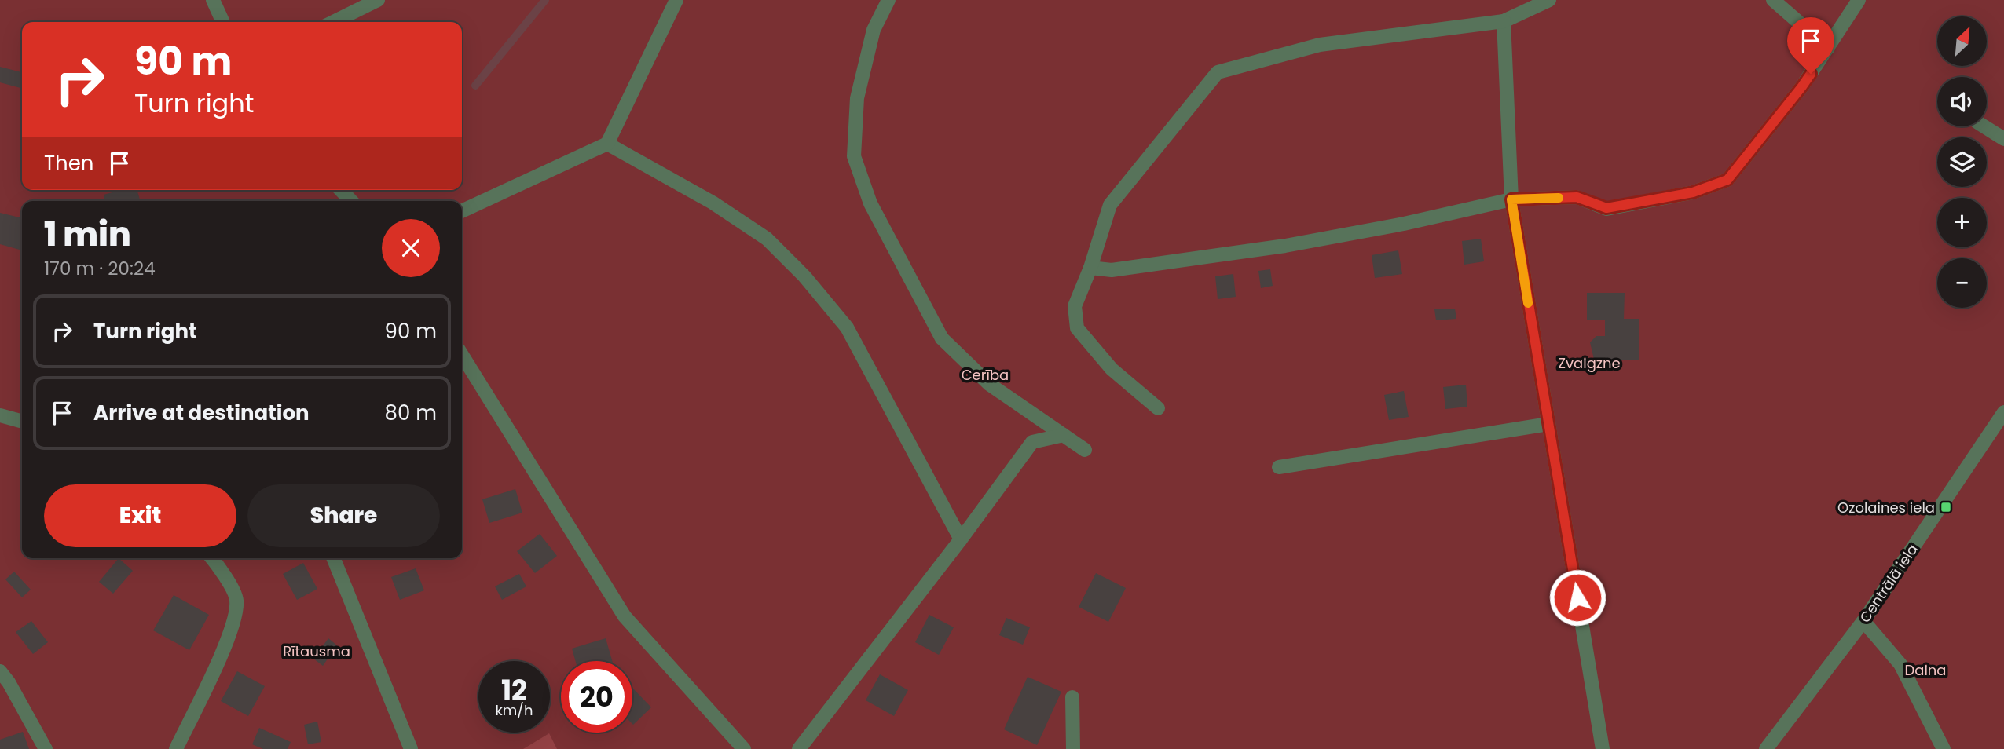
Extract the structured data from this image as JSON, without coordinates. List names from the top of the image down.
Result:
{
  "streets": {
    "street": ["Centrālā iela"]
  },
  "parks": [
    "Zvaigzne",
    "Cerība",
    "Rītausma",
    "Daina"
  ],
  "places": {
    "transit": ["Ozolaines iela"]
  },
  "north": "top right",
  "page": {
    "map_buttons": ["+", "−"],
    "turn": ["90 m", "Turn right"],
    "then": "Then",
    "heading": ["1 min", "170 m · 20:24"],
    "list": [
      {
        "name": "Turn right",
        "value": "90 m"
      },
      {
        "name": "Arrive at destination",
        "value": "80 m"
      }
    ],
    "buttons": ["Exit", "Share"],
    "speed": "12 km/h",
    "limit": "20"
  }
}
